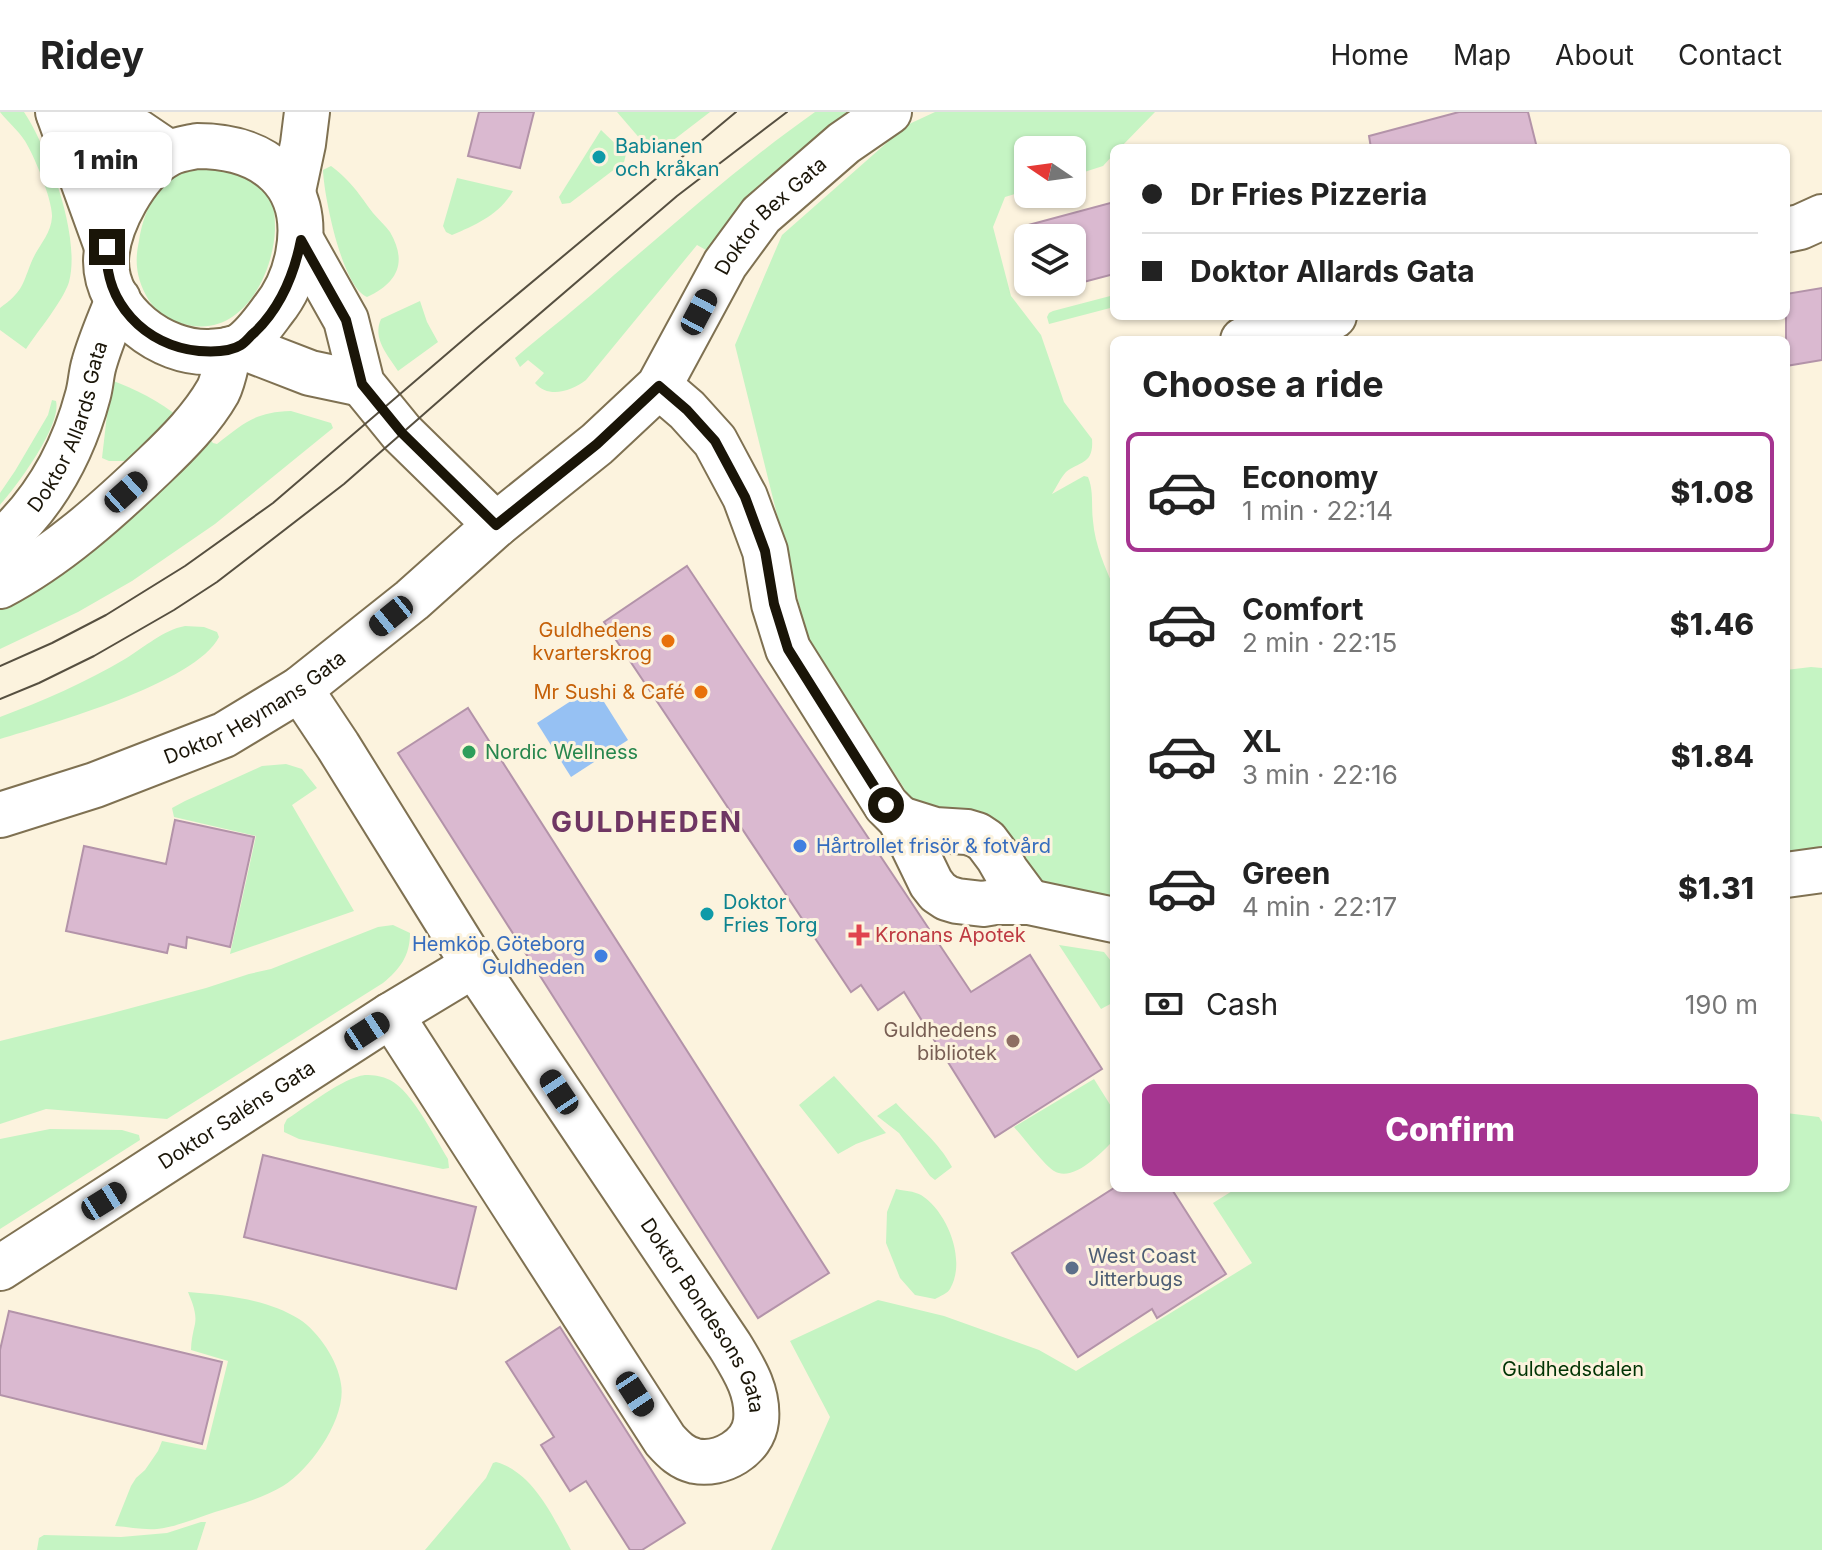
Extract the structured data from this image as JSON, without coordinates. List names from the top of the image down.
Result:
{
  "streets": {
    "street": [
      "Doktor Bex Gata",
      "Doktor Allards Gata",
      "Doktor Heymans Gata",
      "Doktor Saléns Gata",
      "Doktor Bondesons Gata"
    ]
  },
  "crossings": [
    ["Doktor Bex Gata", "Doktor Heymans Gata"],
    ["Doktor Heymans Gata", "Doktor Bondesons Gata"],
    ["Doktor Saléns Gata", "Doktor Bondesons Gata"]
  ],
  "districts": ["GULDHEDEN"],
  "parks": ["Guldhedsdalen"],
  "places": {
    "other": [
      "Babianen och kråkan",
      "Guldhedens kvarterskrog",
      "Mr Sushi & Café",
      "Nordic Wellness",
      "Hårtrollet frisör & fotvård",
      "Doktor Fries Torg",
      "Hemköp Göteborg Guldheden",
      "Guldhedens bibliotek",
      "West Coast Jitterbugs"
    ],
    "health": ["Kronans Apotek"]
  },
  "north": "left",
  "page": {
    "header": "Ridey",
    "nav": [
      "Home",
      "Map",
      "About",
      "Contact"
    ],
    "bubble": "1 min",
    "banner": ["Dr Fries Pizzeria", "Doktor Allards Gata"],
    "heading": "Choose a ride",
    "list": [
      {
        "name": "Economy",
        "note": "1 min · 22:14",
        "value": "$1.08"
      },
      {
        "name": "Comfort",
        "note": "2 min · 22:15",
        "value": "$1.46"
      },
      {
        "name": "XL",
        "note": "3 min · 22:16",
        "value": "$1.84"
      },
      {
        "name": "Green",
        "note": "4 min · 22:17",
        "value": "$1.31"
      }
    ],
    "pay": ["Cash", "190 m"],
    "buttons": "Confirm"
  }
}
